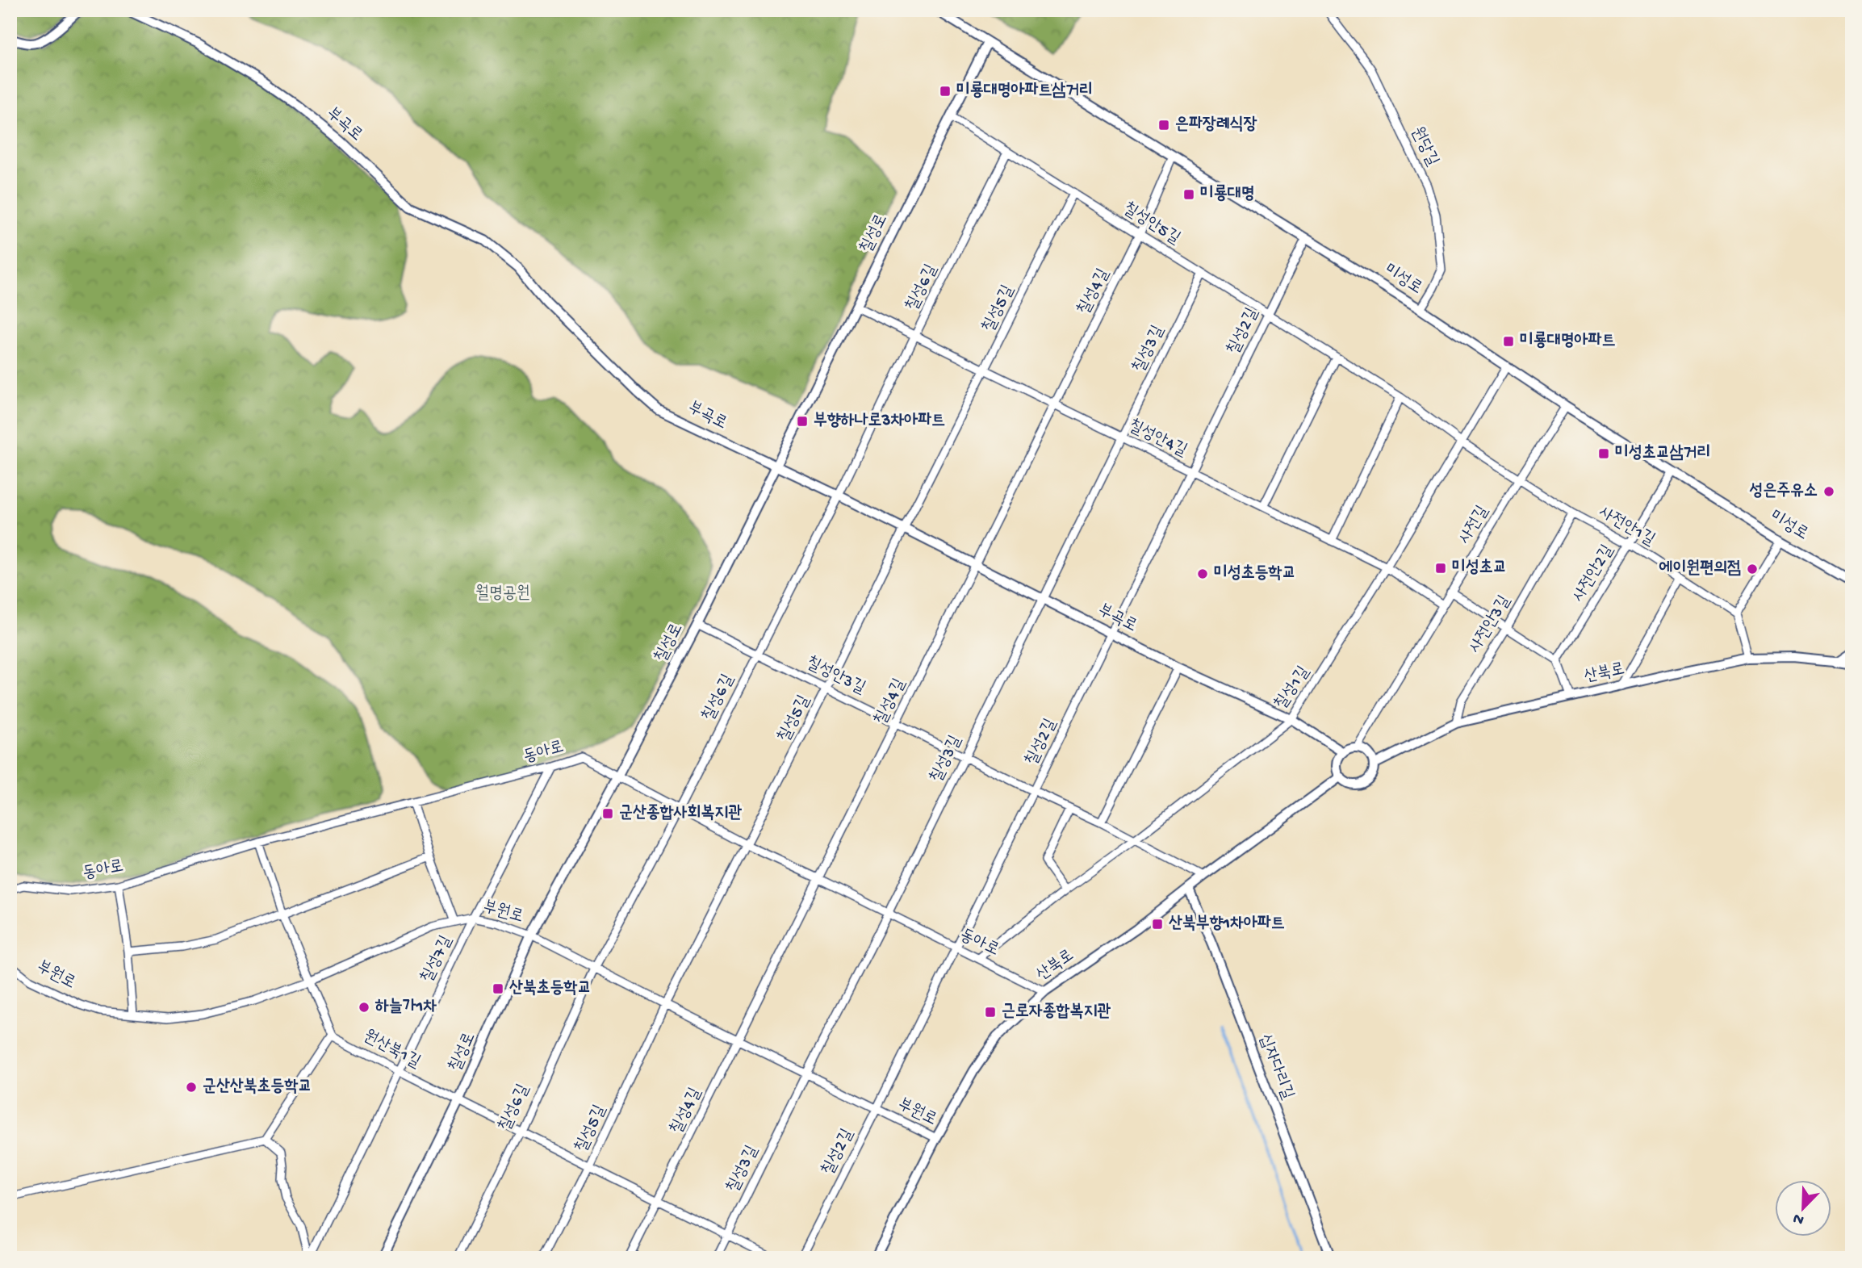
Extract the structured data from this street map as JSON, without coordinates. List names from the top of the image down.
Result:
{
  "streets": {
    "street": [
      "부곡로",
      "원당길",
      "칠성안5길",
      "칠성로",
      "미성로",
      "칠성6길",
      "칠성4길",
      "칠성5길",
      "칠성2길",
      "칠성3길",
      "칠성안4길",
      "사전길",
      "사전안1길",
      "사전안2길",
      "사전안3길",
      "산북로",
      "칠성안3길",
      "칠성1길",
      "동아로",
      "부원로",
      "칠성7길",
      "원산북1길",
      "십자다리길"
    ]
  },
  "crossings": [
    ["부곡로", "칠성로"],
    ["부곡로", "칠성6길"],
    ["부곡로", "칠성4길"],
    ["부곡로", "칠성5길"],
    ["부곡로", "칠성2길"],
    ["부곡로", "칠성3길"],
    ["부곡로", "사전길"],
    ["부곡로", "산북로"],
    ["부곡로", "칠성1길"],
    ["원당길", "미성로"],
    ["칠성안5길", "칠성로"],
    ["칠성안5길", "칠성6길"],
    ["칠성안5길", "칠성4길"],
    ["칠성안5길", "칠성5길"],
    ["칠성안5길", "칠성2길"],
    ["칠성안5길", "칠성3길"],
    ["칠성안5길", "사전안1길"],
    ["칠성안5길", "칠성1길"],
    ["칠성로", "미성로"],
    ["칠성로", "칠성안4길"],
    ["칠성로", "칠성안3길"],
    ["칠성로", "동아로"],
    ["칠성로", "부원로"],
    ["칠성로", "원산북1길"],
    ["미성로", "칠성4길"],
    ["미성로", "칠성2길"],
    ["미성로", "사전길"],
    ["미성로", "사전안2길"],
    ["미성로", "칠성1길"],
    ["칠성6길", "칠성안4길"],
    ["칠성6길", "칠성안3길"],
    ["칠성6길", "동아로"],
    ["칠성6길", "부원로"],
    ["칠성6길", "원산북1길"],
    ["칠성4길", "칠성안4길"],
    ["칠성4길", "칠성안3길"],
    ["칠성4길", "동아로"],
    ["칠성4길", "부원로"],
    ["칠성4길", "원산북1길"],
    ["칠성5길", "칠성안4길"],
    ["칠성5길", "칠성안3길"],
    ["칠성5길", "동아로"],
    ["칠성5길", "부원로"],
    ["칠성5길", "원산북1길"],
    ["칠성2길", "칠성안4길"],
    ["칠성2길", "칠성안3길"],
    ["칠성2길", "동아로"],
    ["칠성2길", "부원로"],
    ["칠성3길", "칠성안4길"],
    ["칠성3길", "칠성안3길"],
    ["칠성3길", "동아로"],
    ["칠성3길", "부원로"],
    ["칠성3길", "원산북1길"],
    ["칠성안4길", "사전길"],
    ["칠성안4길", "칠성1길"],
    ["사전길", "사전안1길"],
    ["사전길", "산북로"],
    ["사전안1길", "사전안2길"],
    ["사전안1길", "사전안3길"],
    ["사전안1길", "칠성1길"],
    ["사전안3길", "산북로"],
    ["산북로", "칠성안3길"],
    ["산북로", "동아로"],
    ["산북로", "부원로"],
    ["산북로", "십자다리길"],
    ["칠성안3길", "칠성1길"],
    ["칠성1길", "동아로"],
    ["동아로", "칠성7길"],
    ["부원로", "칠성7길"],
    ["칠성7길", "원산북1길"]
  ],
  "parks": ["월명공원"],
  "places": {
    "transit": [
      "미룡대명아파트삼거리",
      "은파장례식장",
      "미룡대명",
      "미룡대명아파트",
      "부향하나로3차아파트",
      "미성초교삼거리",
      "미성초교",
      "군산종합사회복지관",
      "산북부향1차아파트",
      "산북초등학교",
      "근로자종합복지관"
    ],
    "other": [
      "성은주유소",
      "에이원편의점",
      "미성초등학교",
      "하늘가1차",
      "군산산북초등학교"
    ]
  },
  "north": "bottom left"
}
